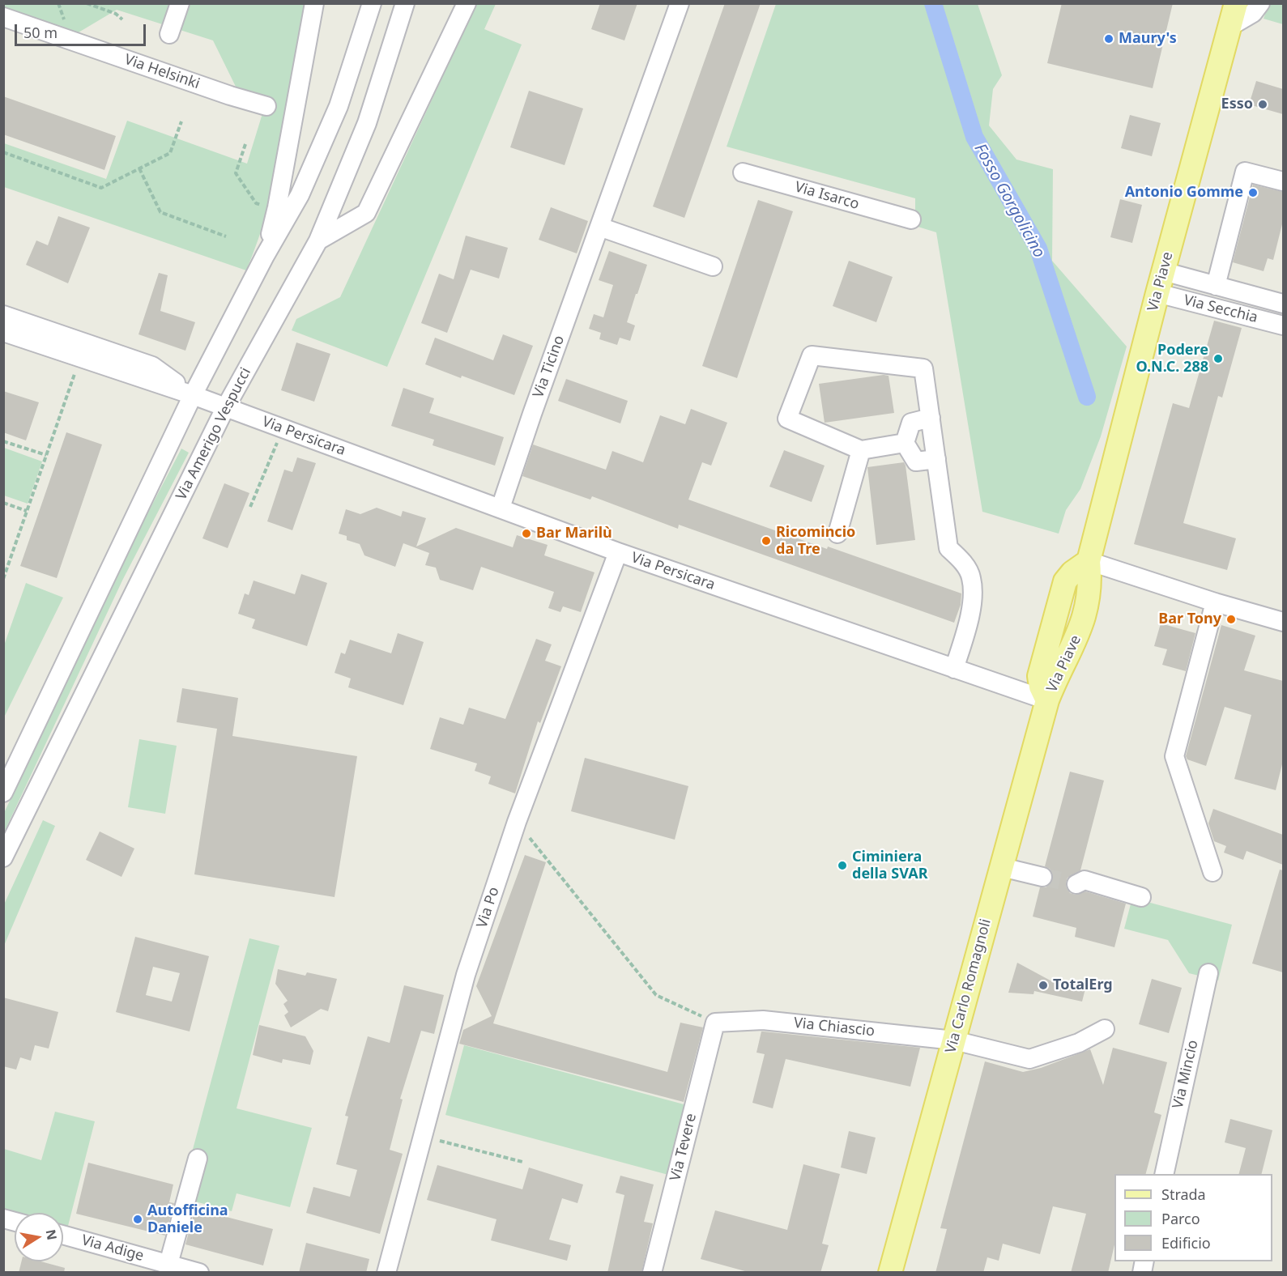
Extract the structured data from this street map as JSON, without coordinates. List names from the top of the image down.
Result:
{
  "streets": {
    "main road": ["Via Piave", "Via Carlo Romagnoli"],
    "street": [
      "Via Helsinki",
      "Via Isarco",
      "Via Secchia",
      "Via Ticino",
      "Via Amerigo Vespucci",
      "Via Persicara",
      "Via Po",
      "Via Chiascio",
      "Via Mincio",
      "Via Tevere",
      "Via Adige"
    ]
  },
  "crossings": [
    ["Via Piave", "Via Secchia"],
    ["Via Piave", "Via Persicara"],
    ["Via Piave", "Via Carlo Romagnoli"],
    ["Via Ticino", "Via Persicara"],
    ["Via Amerigo Vespucci", "Via Persicara"],
    ["Via Persicara", "Via Po"],
    ["Via Persicara", "Via Carlo Romagnoli"],
    ["Via Carlo Romagnoli", "Via Chiascio"],
    ["Via Chiascio", "Via Tevere"]
  ],
  "water": ["Fosso Gorgolicino"],
  "places": [
    "Maury's",
    "Esso",
    "Antonio Gomme",
    "Podere O.N.C. 288",
    "Bar Marilù",
    "Ricomincio da Tre",
    "Bar Tony",
    "Ciminiera della SVAR",
    "TotalErg",
    "Autofficina Daniele"
  ],
  "legend": ["Strada", "Parco", "Edificio"],
  "scale_bar": "50 m",
  "north": "right"
}
